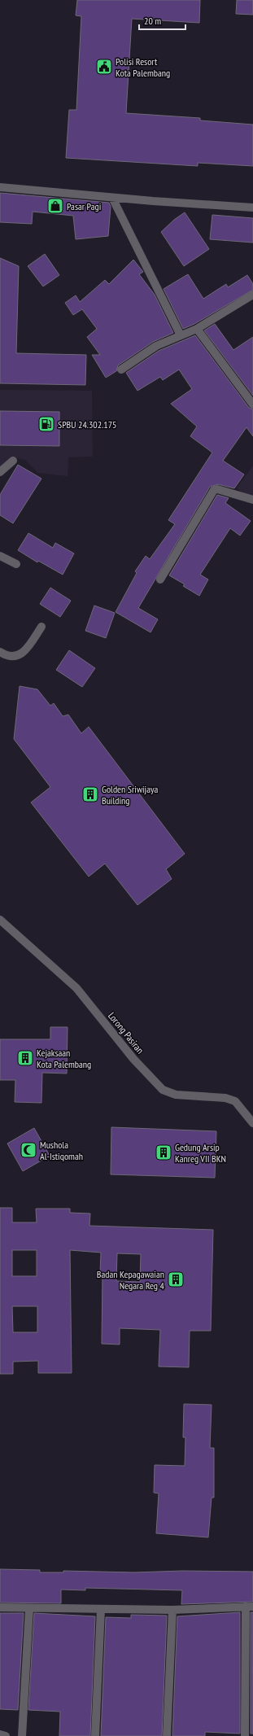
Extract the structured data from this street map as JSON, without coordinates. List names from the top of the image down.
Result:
{
  "streets": {
    "street": ["Lorong Pasiran"]
  },
  "places": {
    "public building": ["Polisi Resort Kota Palembang"],
    "shop": ["Pasar Pagi"],
    "fuel station": ["SPBU 24.302.175"],
    "building": [
      "Golden Sriwijaya Building",
      "Kejaksaan Kota Palembang",
      "Gedung Arsip Kanreg VII BKN",
      "Badan Kepagawaian Negara Reg 4"
    ],
    "mosque": ["Mushola Al-Istiqomah"]
  },
  "scale_bar": "20 m"
}
